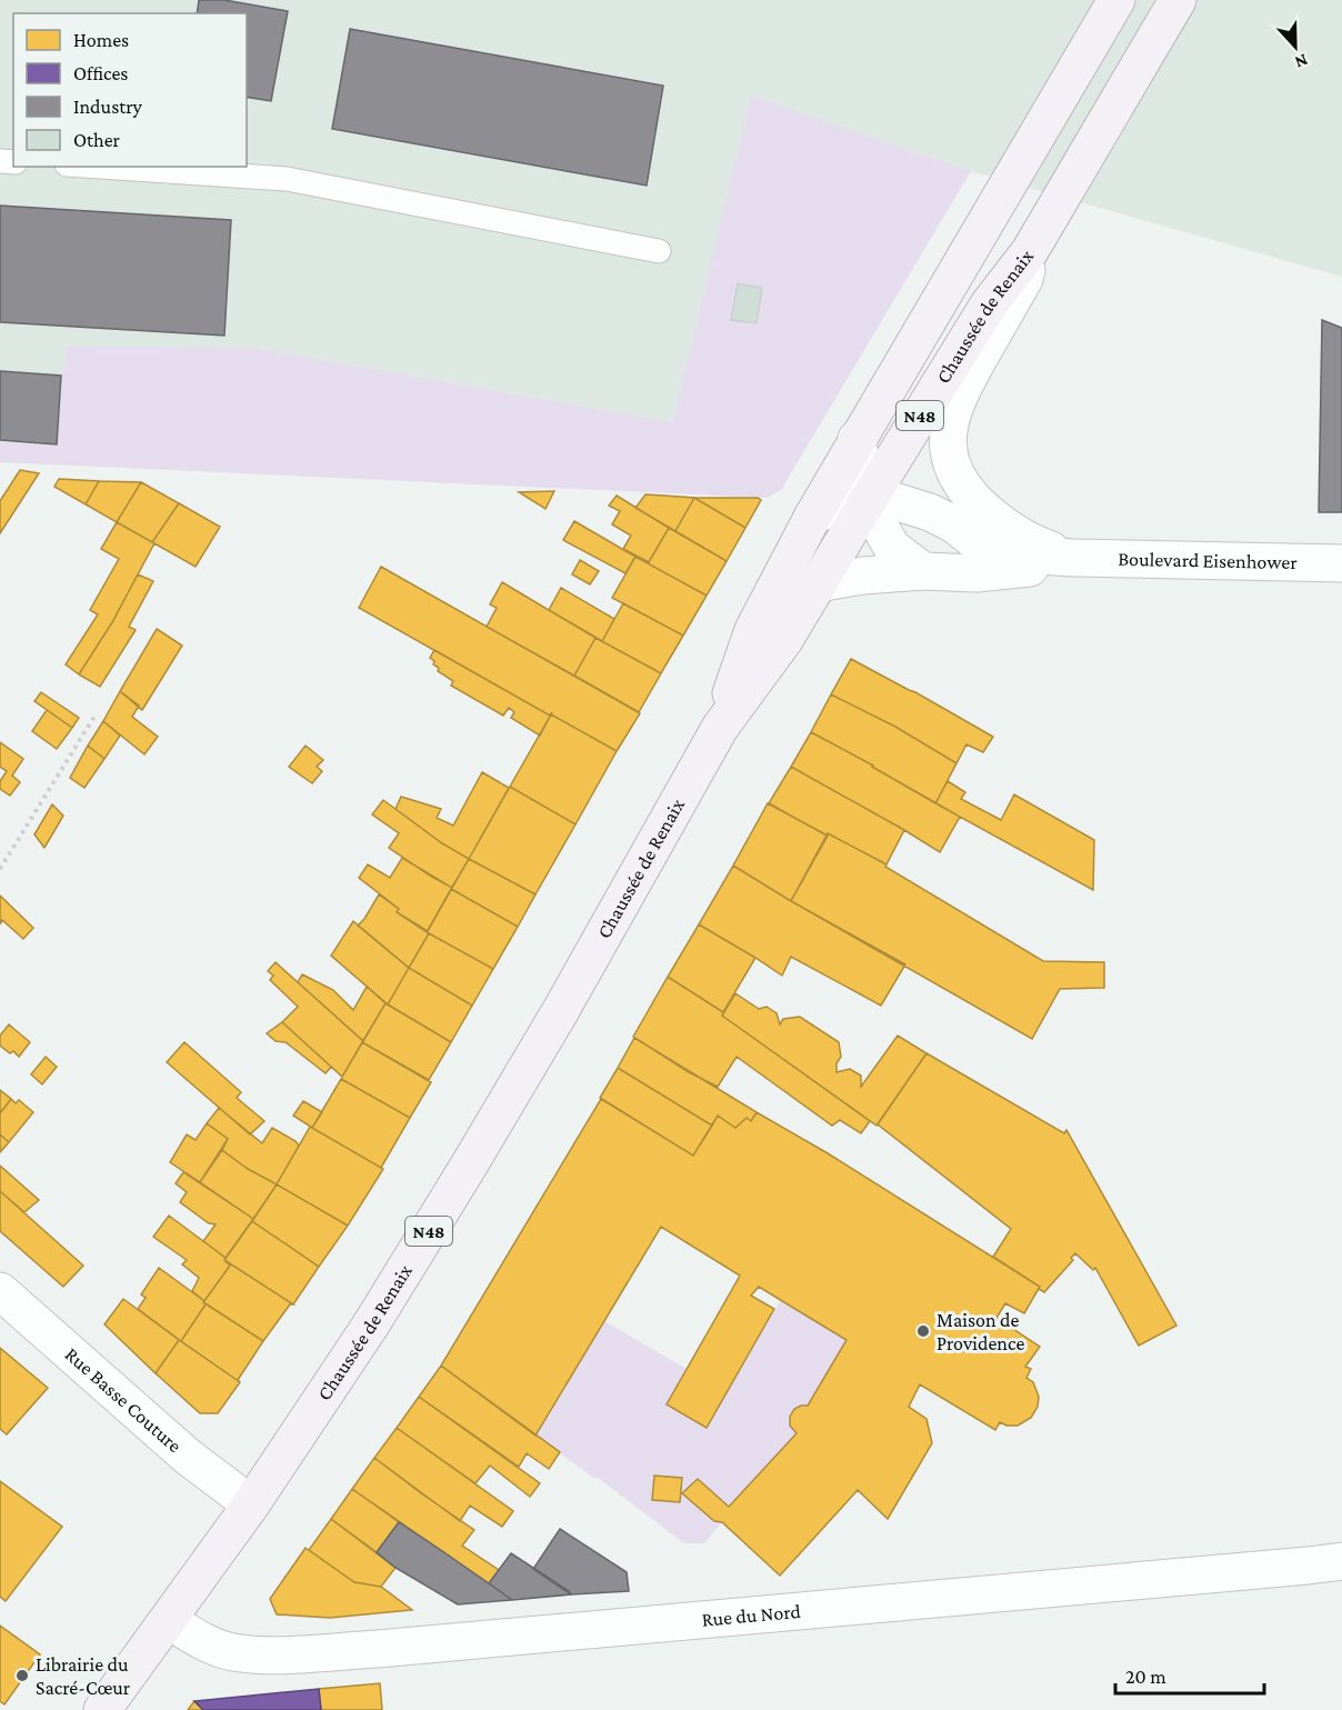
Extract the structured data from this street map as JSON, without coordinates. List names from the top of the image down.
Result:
{
  "streets": {
    "main road": ["Chaussée de Renaix", "N48"],
    "street": ["Boulevard Eisenhower", "Rue Basse Couture", "Rue du Nord"]
  },
  "crossings": [
    ["Chaussée de Renaix", "Boulevard Eisenhower"],
    ["Chaussée de Renaix", "Rue Basse Couture"],
    ["Chaussée de Renaix", "Rue du Nord"]
  ],
  "places": ["Maison de Providence", "Librairie du Sacré-Cœur"],
  "legend": [
    "Homes",
    "Offices",
    "Industry",
    "Other"
  ],
  "scale_bar": "20 m",
  "north": "bottom"
}
